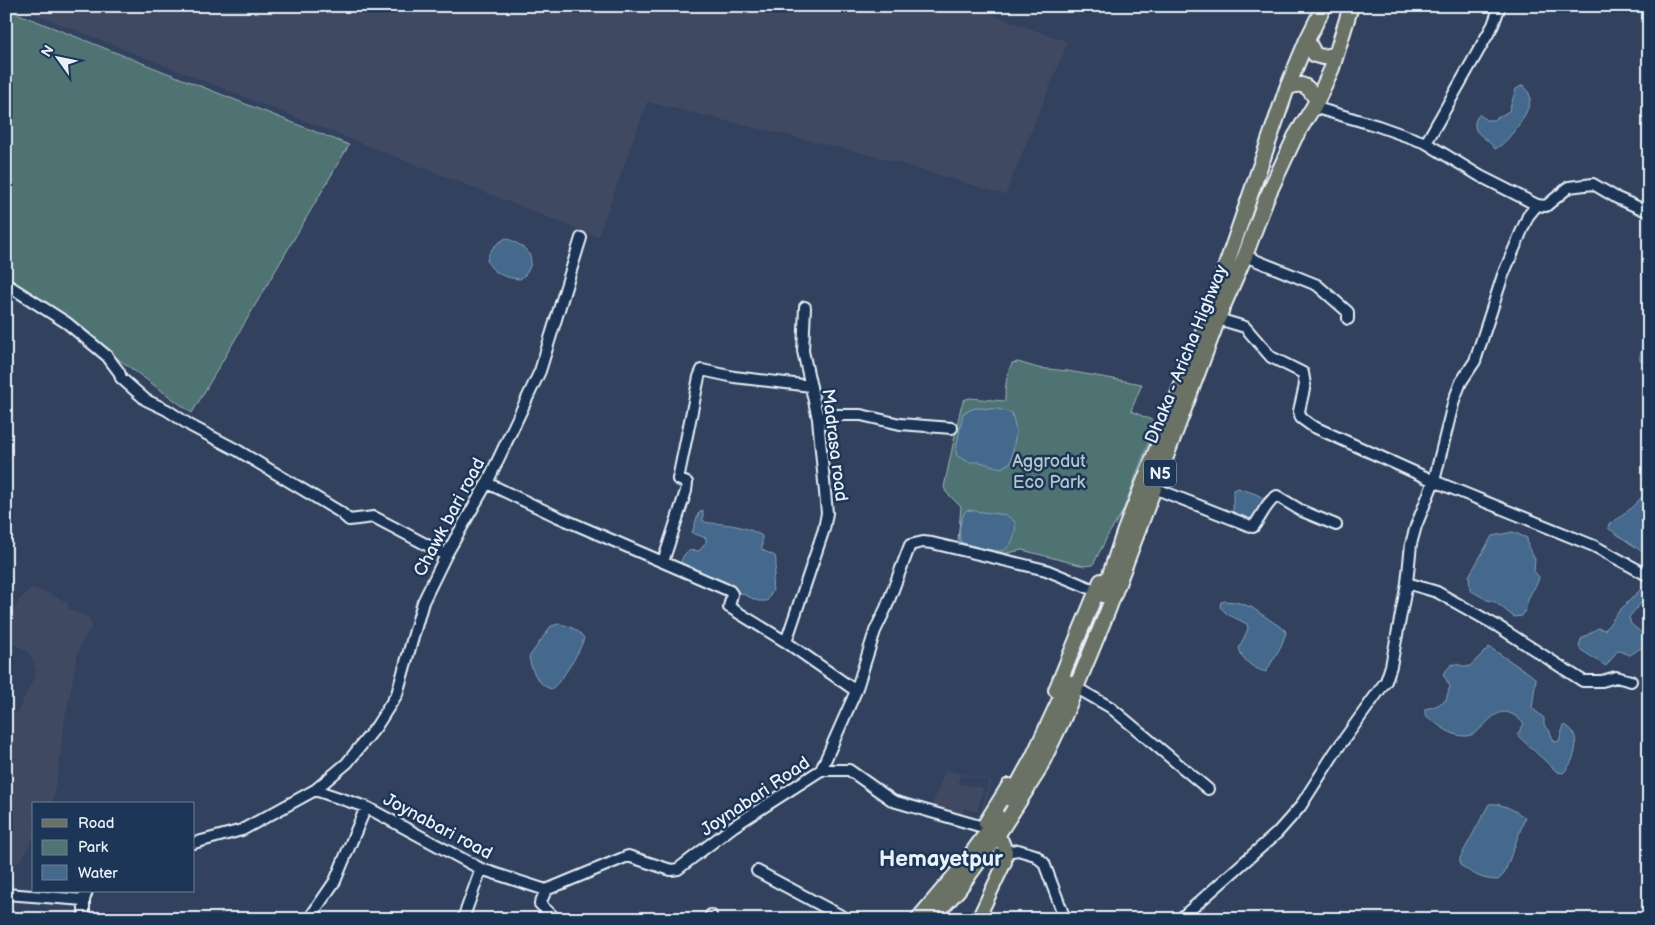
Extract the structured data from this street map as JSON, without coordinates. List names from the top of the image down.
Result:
{
  "streets": {
    "highway": ["Dhaka - Aricha Highway", "N5"],
    "street": [
      "Madrasa road",
      "Chawk bari road",
      "Joynabari Road",
      "Joynabari road"
    ]
  },
  "crossings": [
    ["Chawk bari road", "Joynabari road"],
    ["Joynabari Road", "Joynabari road"]
  ],
  "districts": ["Hemayetpur"],
  "parks": ["Aggrodut Eco Park"],
  "legend": ["Road", "Park", "Water"],
  "north": "top left"
}
